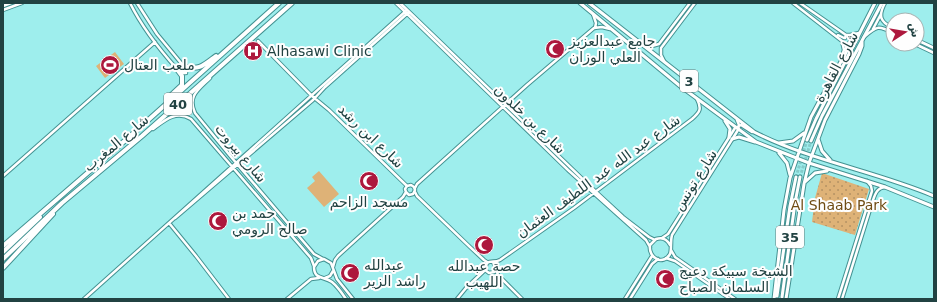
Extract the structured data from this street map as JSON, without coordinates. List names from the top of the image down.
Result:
{
  "streets": {
    "highway": ["40", "شارع المغرب"],
    "main road": ["شارع القاهرة", "3", "35"],
    "street": [
      "شارع بن خلدون",
      "شارع ابن رشد",
      "شارع بيروت",
      "شارع عبد الله عبد اللطيف العثمان",
      "شارع تونس"
    ]
  },
  "crossings": [
    ["3", "شارع عبد الله عبد اللطيف العثمان"],
    ["3", "شارع تونس"],
    ["40", "شارع المغرب"],
    ["شارع بن خلدون", "شارع عبد الله عبد اللطيف العثمان"],
    ["شارع بن خلدون", "شارع تونس"],
    ["شارع المغرب", "شارع بيروت"]
  ],
  "parks": ["Al Shaab Park"],
  "places": {
    "mosque": [
      "جامع عبدالعزيز العلي الوزان",
      "مسجد الزاحم",
      "حمد بن صالح الرومي",
      "حصة عبدالله اللهيب",
      "عبدالله راشد الزير",
      "الشيخة سبيكة دعيج السلمان الصباح"
    ],
    "hospital": ["Alhasawi Clinic"],
    "sports": ["ملعب العتال"]
  },
  "north": "right"
}
